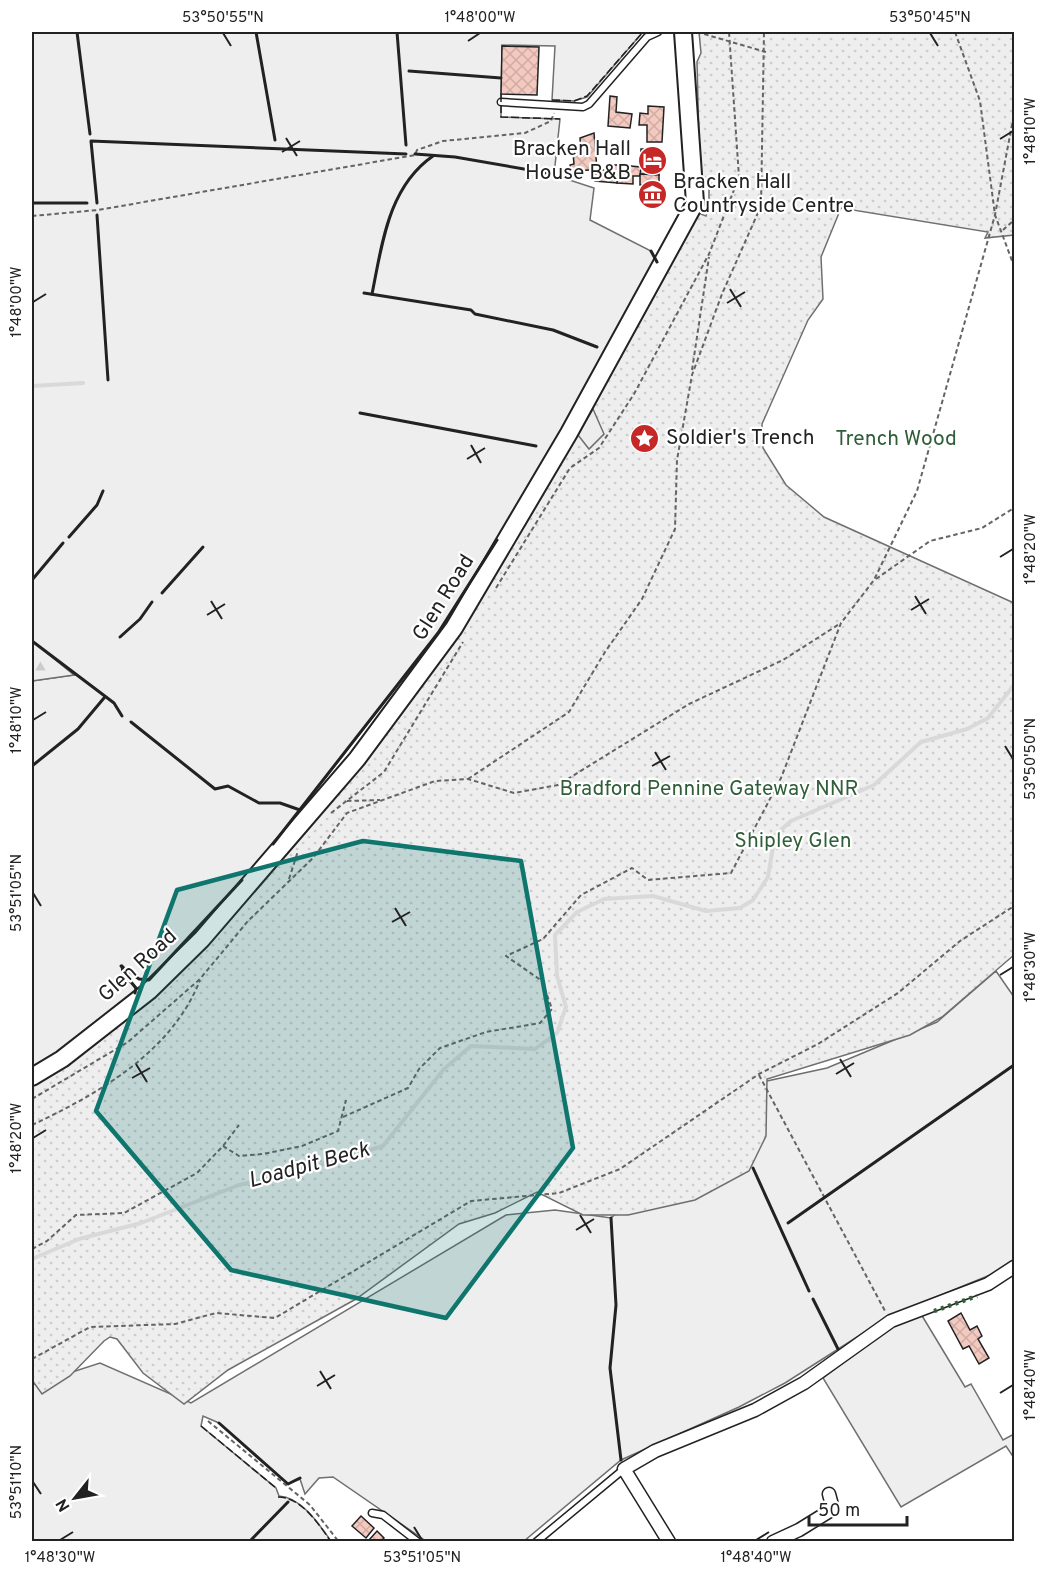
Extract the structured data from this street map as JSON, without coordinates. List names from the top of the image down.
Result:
{
  "streets": {
    "street": ["Glen Road"]
  },
  "water": ["Loadpit Beck"],
  "parks": ["Trench Wood", "Bradford Pennine Gateway NNR", "Shipley Glen"],
  "places": {
    "hotel": ["Bracken Hall House B&B"],
    "museum": ["Bracken Hall Countryside Centre"],
    "place": ["Soldier's Trench"]
  },
  "scale_bar": "50 m",
  "north": "bottom left",
  "coordinates": [
    "53°50'55\"N",
    "1°48'00\"W",
    "53°50'45\"N",
    "1°48'10\"W",
    "1°48'20\"W",
    "53°50'50\"N",
    "53°51'05\"N",
    "1°48'30\"W",
    "1°48'40\"W",
    "53°51'10\"N"
  ]
}
